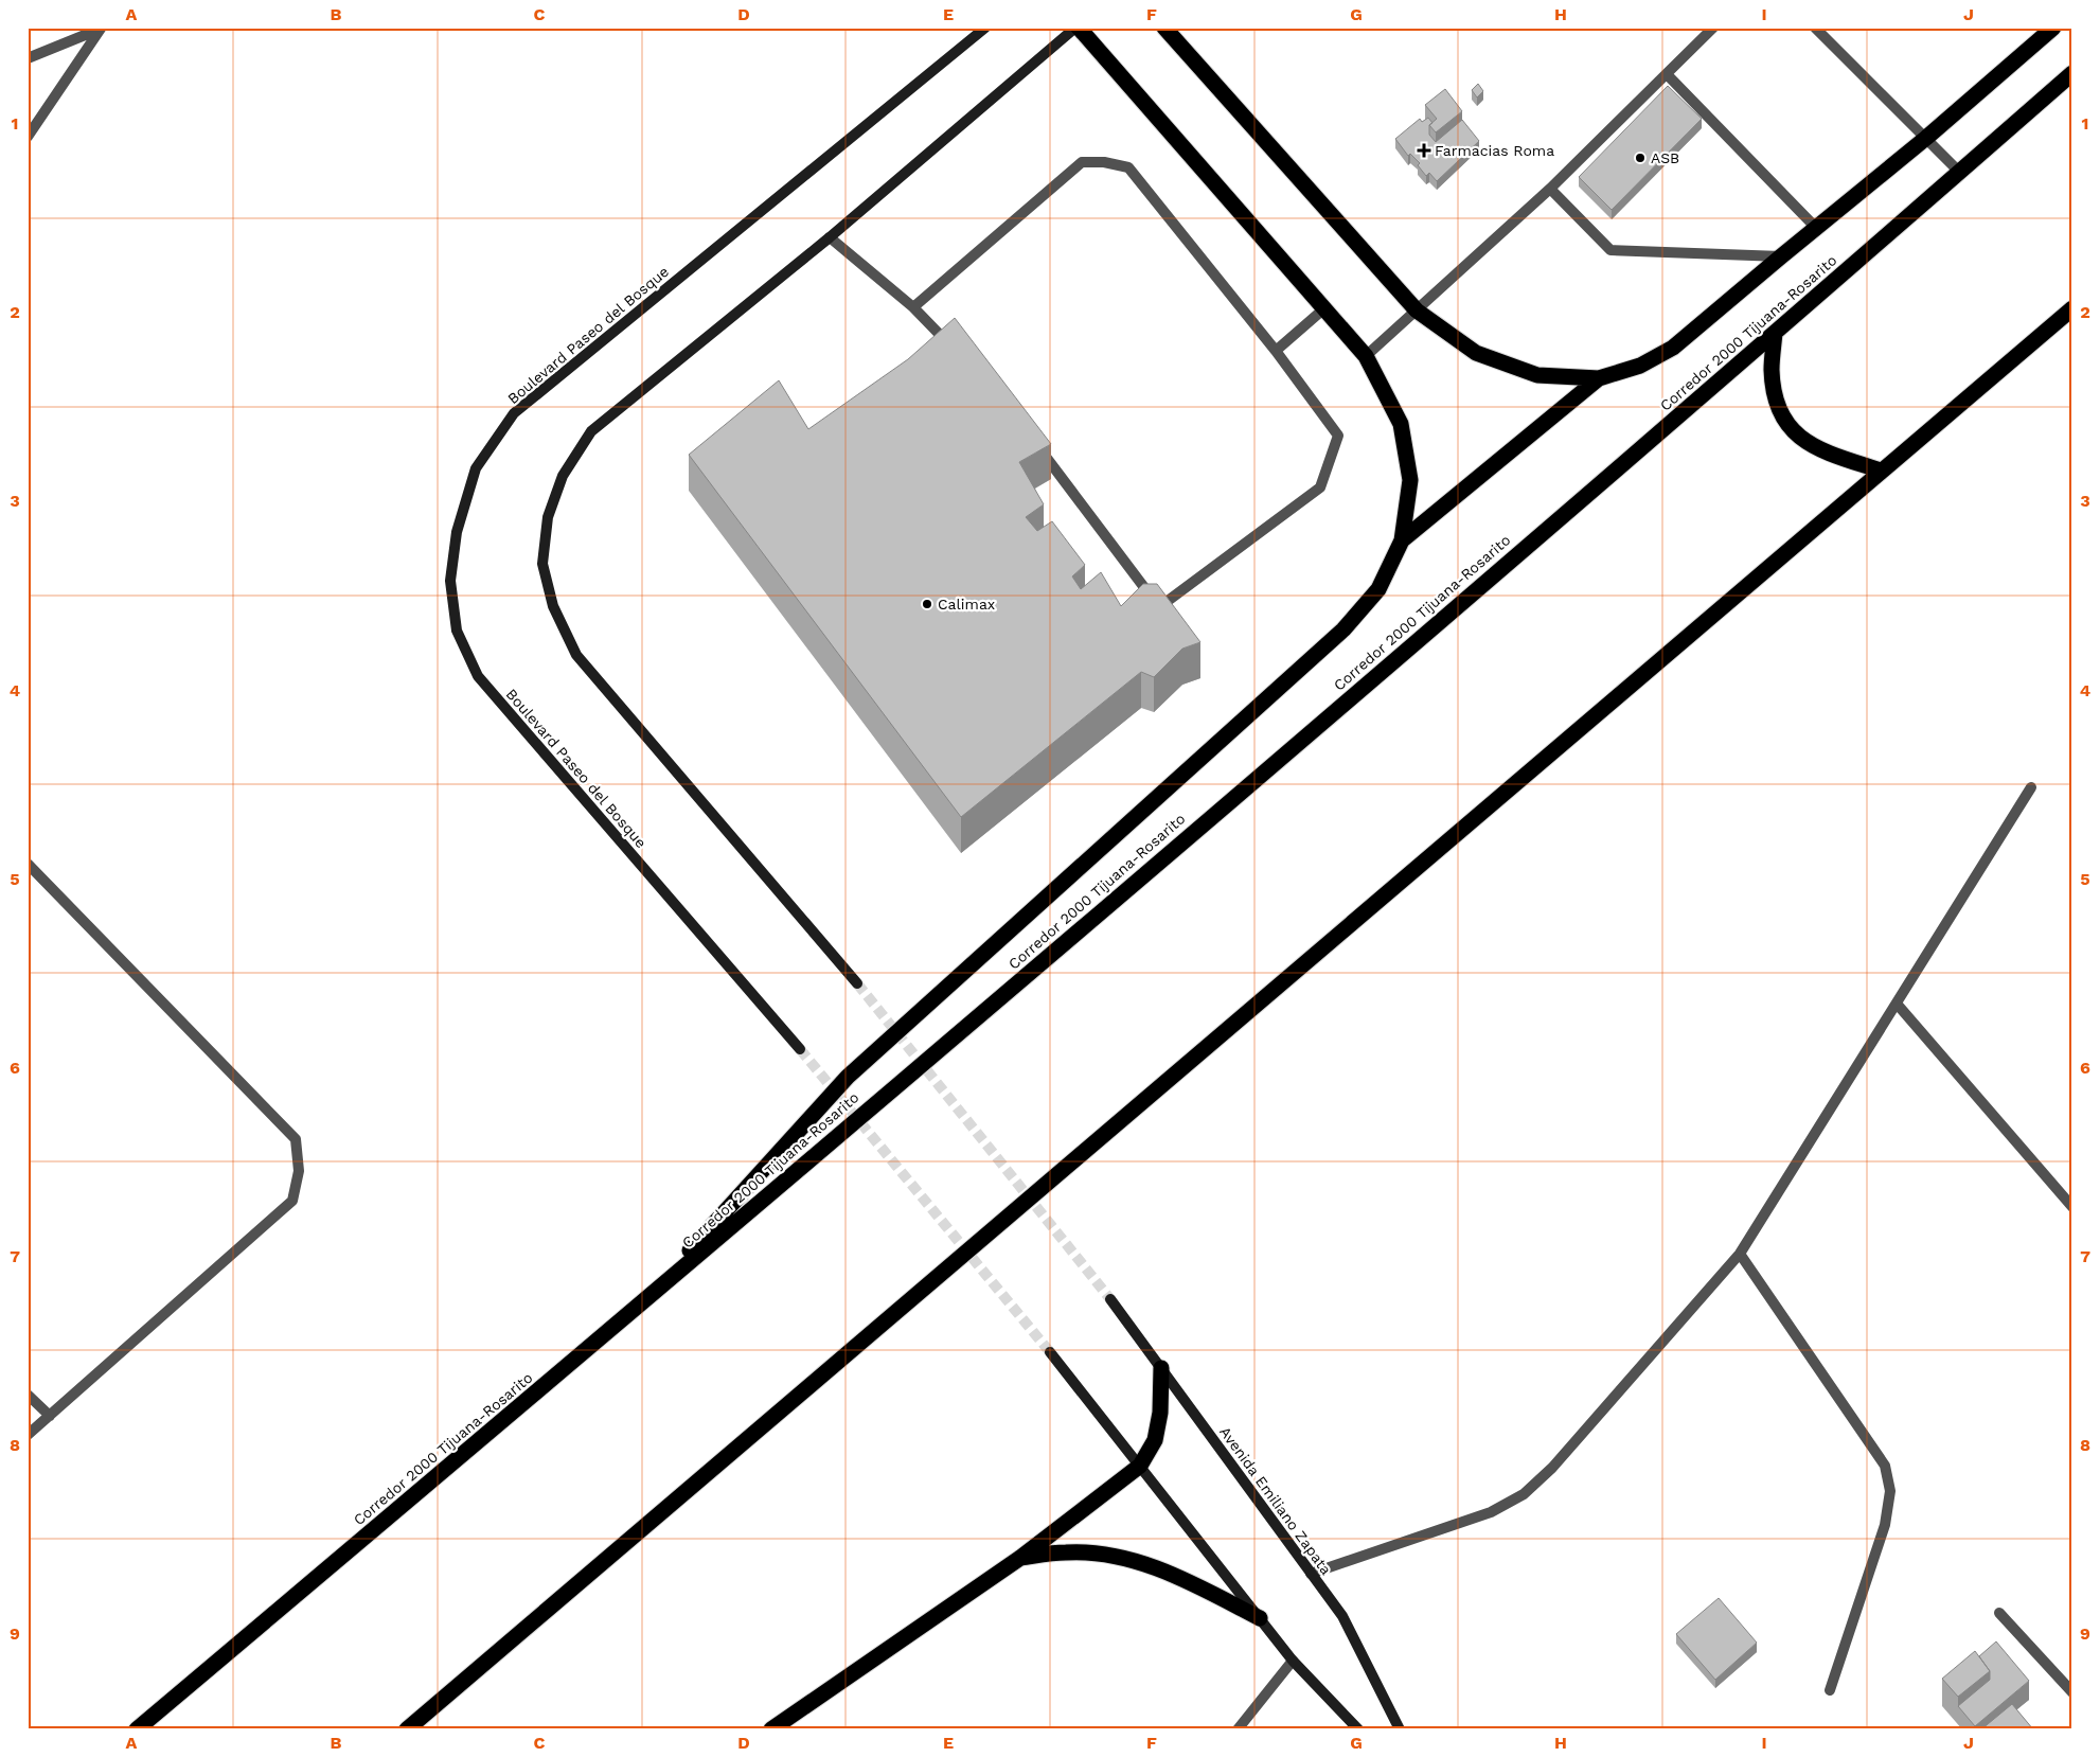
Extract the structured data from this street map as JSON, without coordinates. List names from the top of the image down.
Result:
{
  "streets": {
    "highway": ["Corredor 2000 Tijuana-Rosarito"],
    "main road": ["Boulevard Paseo del Bosque", "Avenida Emiliano Zapata"]
  },
  "places": {
    "health": ["Farmacias Roma"],
    "other": ["ASB", "Calimax"]
  },
  "grid": {
    "columns": [
      "A",
      "B",
      "C",
      "D",
      "E",
      "F",
      "G",
      "H",
      "I",
      "J"
    ],
    "rows": [
      "1",
      "2",
      "3",
      "4",
      "5",
      "6",
      "7",
      "8",
      "9"
    ]
  }
}
